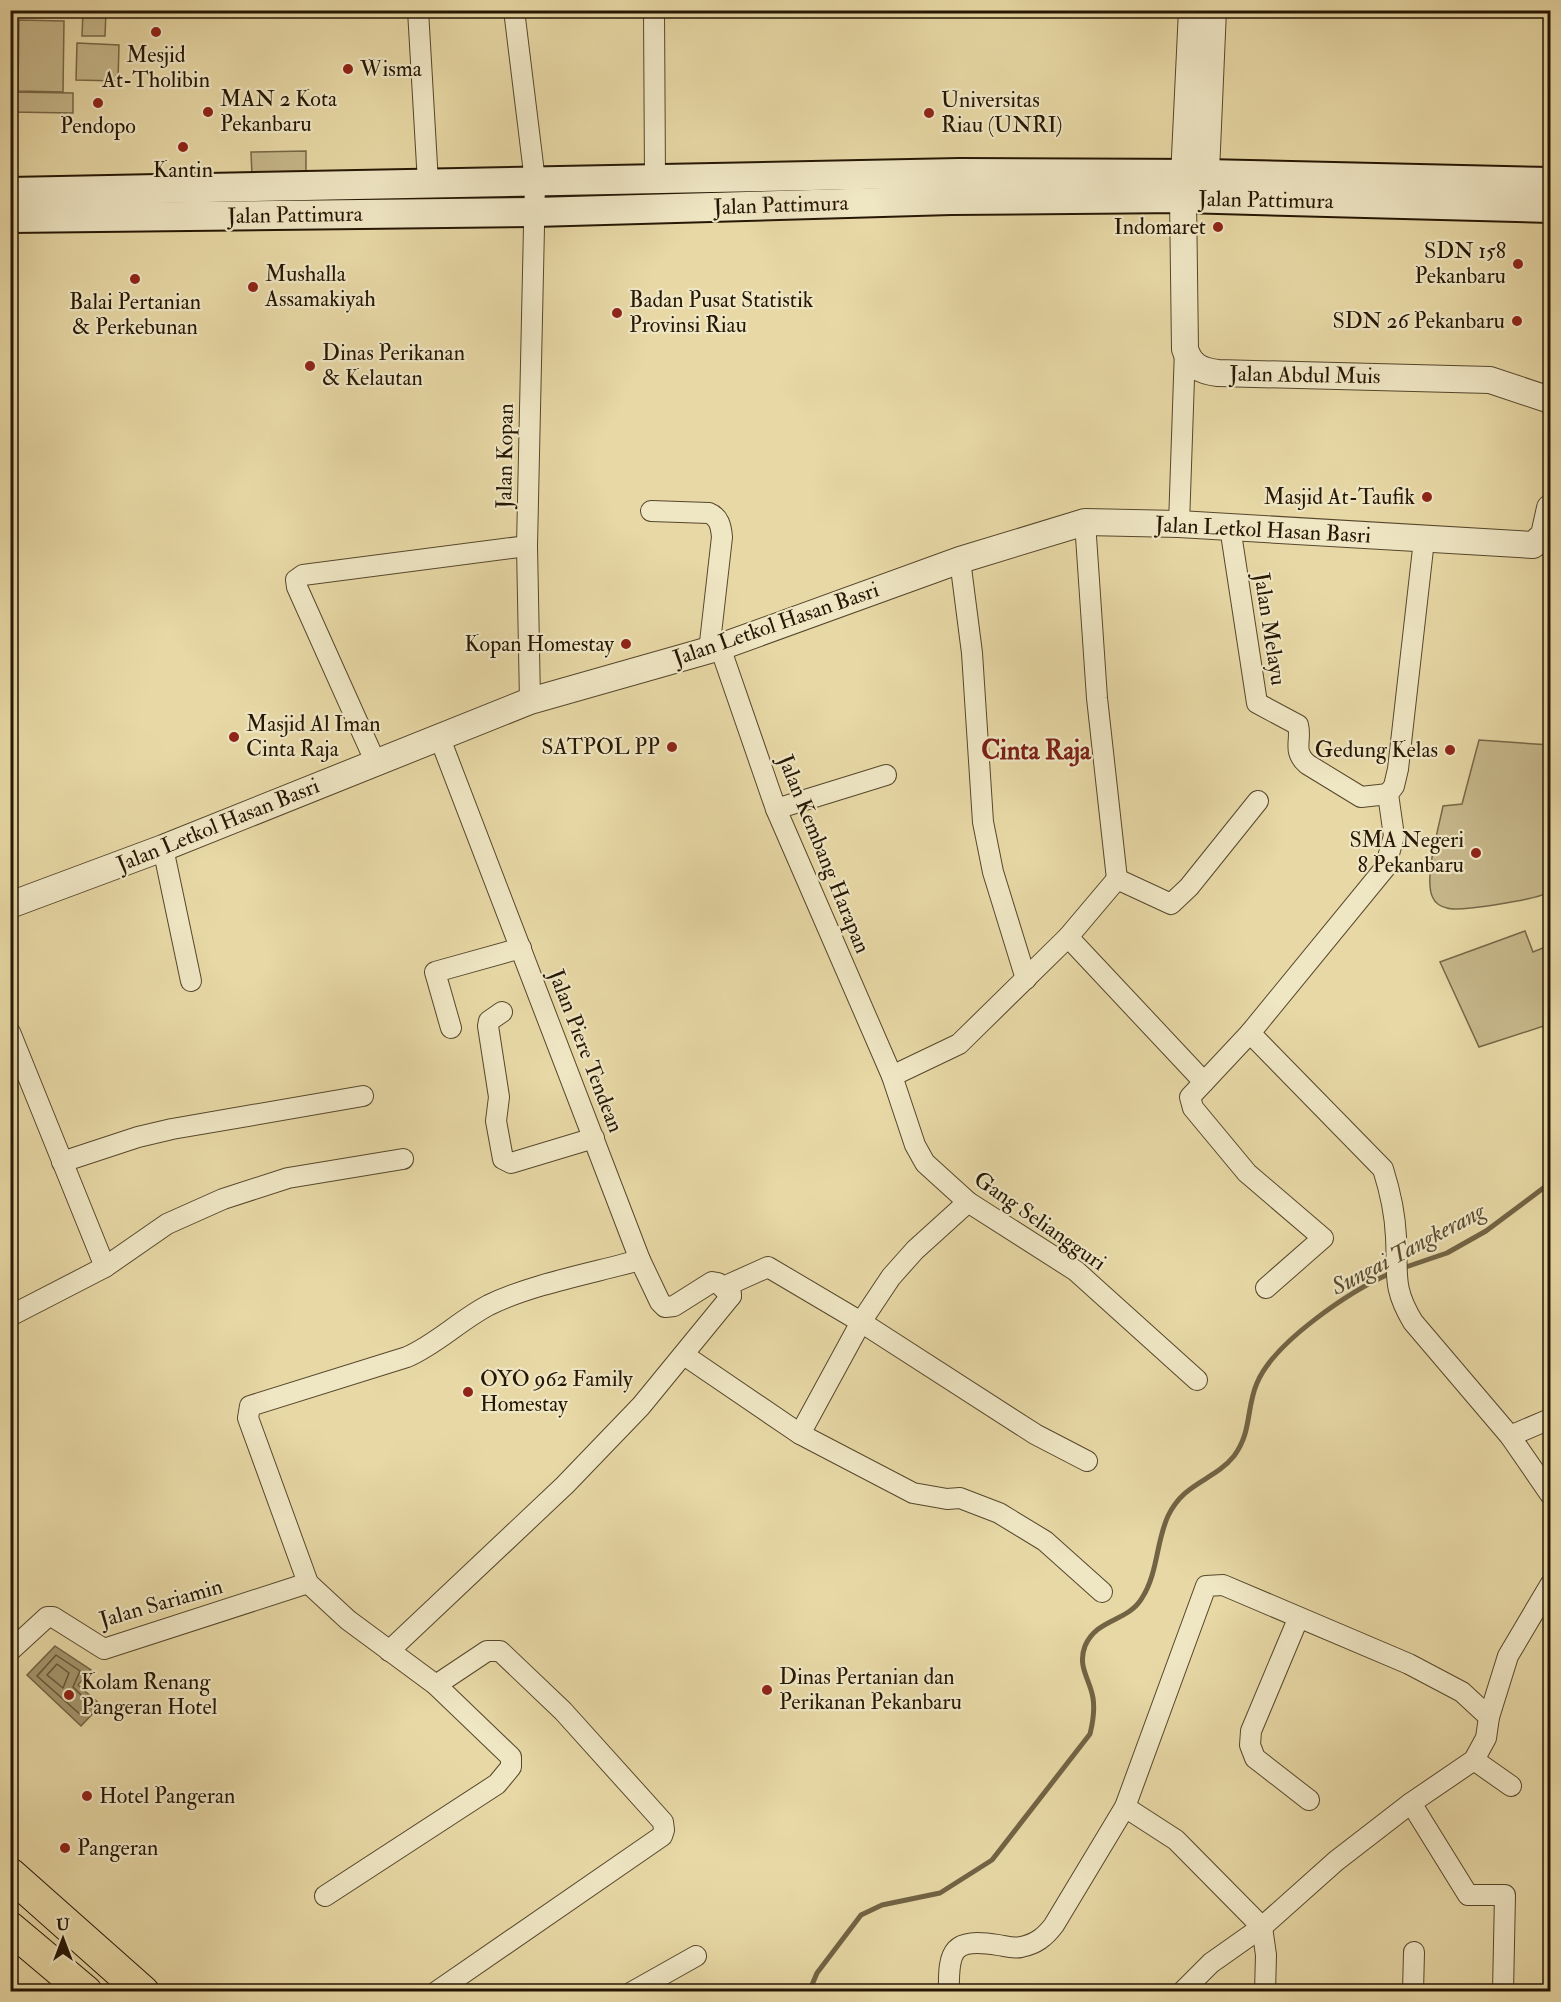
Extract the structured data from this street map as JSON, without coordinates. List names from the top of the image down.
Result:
{
  "streets": {
    "main road": ["Jalan Pattimura"],
    "street": [
      "Jalan Abdul Muis",
      "Jalan Kopan",
      "Jalan Letkol Hasan Basri",
      "Jalan Melayu",
      "Jalan Kembang Harapan",
      "Jalan Piere Tendean",
      "Gang Seliangguri",
      "Jalan Sariamin"
    ]
  },
  "crossings": [
    ["Jalan Pattimura", "Jalan Kopan"],
    ["Jalan Kopan", "Jalan Letkol Hasan Basri"],
    ["Jalan Letkol Hasan Basri", "Jalan Melayu"],
    ["Jalan Letkol Hasan Basri", "Jalan Kembang Harapan"],
    ["Jalan Letkol Hasan Basri", "Jalan Piere Tendean"],
    ["Jalan Kembang Harapan", "Gang Seliangguri"]
  ],
  "districts": ["Cinta Raja"],
  "water": ["Sungai Tangkerang"],
  "places": [
    "Mesjid At-Tholibin",
    "Wisma",
    "Pendopo",
    "MAN 2 Kota Pekanbaru",
    "Universitas Riau (UNRI)",
    "Kantin",
    "Indomaret",
    "SDN 158 Pekanbaru",
    "Balai Pertanian & Perkebunan",
    "Mushalla Assamakiyah",
    "Badan Pusat Statistik Provinsi Riau",
    "SDN 26 Pekanbaru",
    "Dinas Perikanan & Kelautan",
    "Masjid At-Taufik",
    "Kopan Homestay",
    "Masjid Al Iman Cinta Raja",
    "SATPOL PP",
    "Gedung Kelas",
    "SMA Negeri 8 Pekanbaru",
    "OYO 962 Family Homestay",
    "Dinas Pertanian dan Perikanan Pekanbaru",
    "Kolam Renang Pangeran Hotel",
    "Hotel Pangeran",
    "Pangeran"
  ],
  "north": "top"
}
